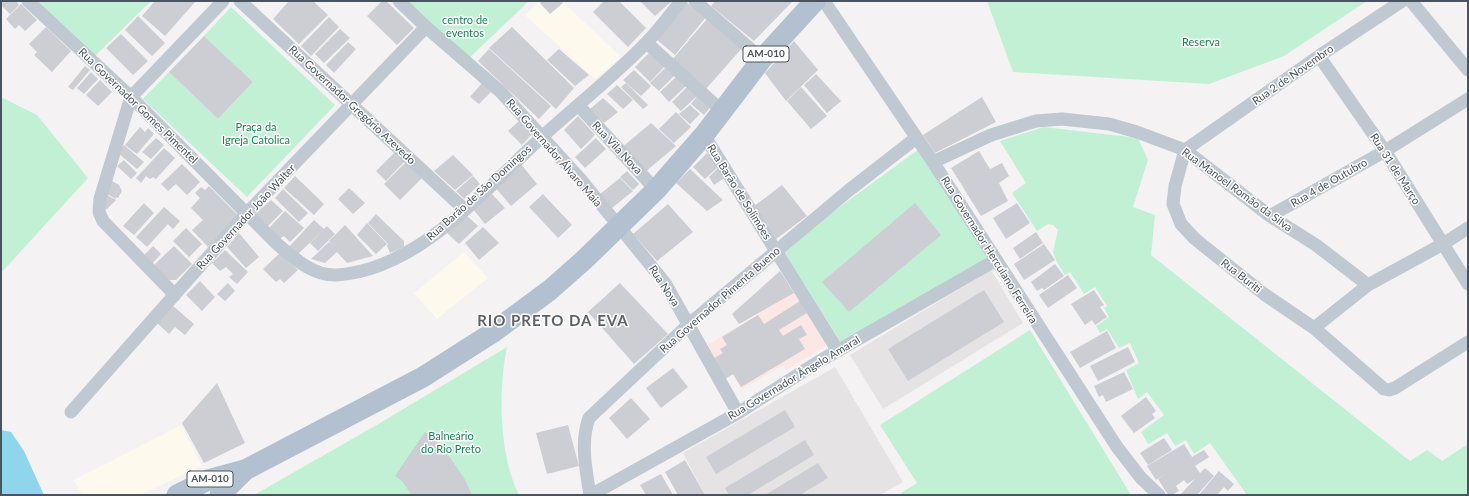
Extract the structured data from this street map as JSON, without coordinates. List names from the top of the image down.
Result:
{
  "streets": {
    "main road": ["AM-010"],
    "street": [
      "Rua 2 de Novembro",
      "Rua Governador Gregório Azevedo",
      "Rua Governador Gomes Pimentel",
      "Rua Vila Nova",
      "Rua Governador Álvaro Maia",
      "Rua 31 de Março",
      "Rua 4 de Outubro",
      "Rua Manoel Romão da Silva",
      "Rua Barão de Solimões",
      "Rua Barão de São Domingos",
      "Rua Governador João Walter",
      "Rua Governador Herculano Ferreira",
      "Rua Buriti",
      "Rua Nova",
      "Rua Governador Pimenta Bueno",
      "Rua Governador Ângelo Amaral"
    ]
  },
  "crossings": [
    ["AM-010", "Rua Vila Nova"],
    ["AM-010", "Rua Governador Álvaro Maia"],
    ["AM-010", "Rua Barão de Solimões"],
    ["AM-010", "Rua Nova"],
    ["Rua 2 de Novembro", "Rua 31 de Março"],
    ["Rua 2 de Novembro", "Rua Manoel Romão da Silva"],
    ["Rua 2 de Novembro", "Rua Buriti"],
    ["Rua Governador Gregório Azevedo", "Rua Barão de São Domingos"],
    ["Rua Governador Gregório Azevedo", "Rua Governador João Walter"],
    ["Rua Governador Gomes Pimentel", "Rua Barão de São Domingos"],
    ["Rua Governador Gomes Pimentel", "Rua Governador João Walter"],
    ["Rua Vila Nova", "Rua Barão de São Domingos"],
    ["Rua Governador Álvaro Maia", "Rua Barão de São Domingos"],
    ["Rua Governador Álvaro Maia", "Rua Governador João Walter"],
    ["Rua Governador Álvaro Maia", "Rua Nova"],
    ["Rua 31 de Março", "Rua 4 de Outubro"],
    ["Rua 4 de Outubro", "Rua Manoel Romão da Silva"],
    ["Rua Manoel Romão da Silva", "Rua Governador Herculano Ferreira"],
    ["Rua Manoel Romão da Silva", "Rua Buriti"],
    ["Rua Barão de Solimões", "Rua Governador Pimenta Bueno"],
    ["Rua Barão de Solimões", "Rua Governador Ângelo Amaral"],
    ["Rua Barão de São Domingos", "Rua Governador João Walter"],
    ["Rua Governador Herculano Ferreira", "Rua Governador Pimenta Bueno"],
    ["Rua Governador Herculano Ferreira", "Rua Governador Ângelo Amaral"],
    ["Rua Nova", "Rua Governador Pimenta Bueno"],
    ["Rua Nova", "Rua Governador Ângelo Amaral"],
    ["Rua Governador Pimenta Bueno", "Rua Governador Ângelo Amaral"]
  ],
  "districts": ["RIO PRETO DA EVA"],
  "parks": [
    "centro de eventos",
    "Reserva",
    "Praça da Igreja Catolica",
    "Balneário do Rio Preto"
  ]
}
